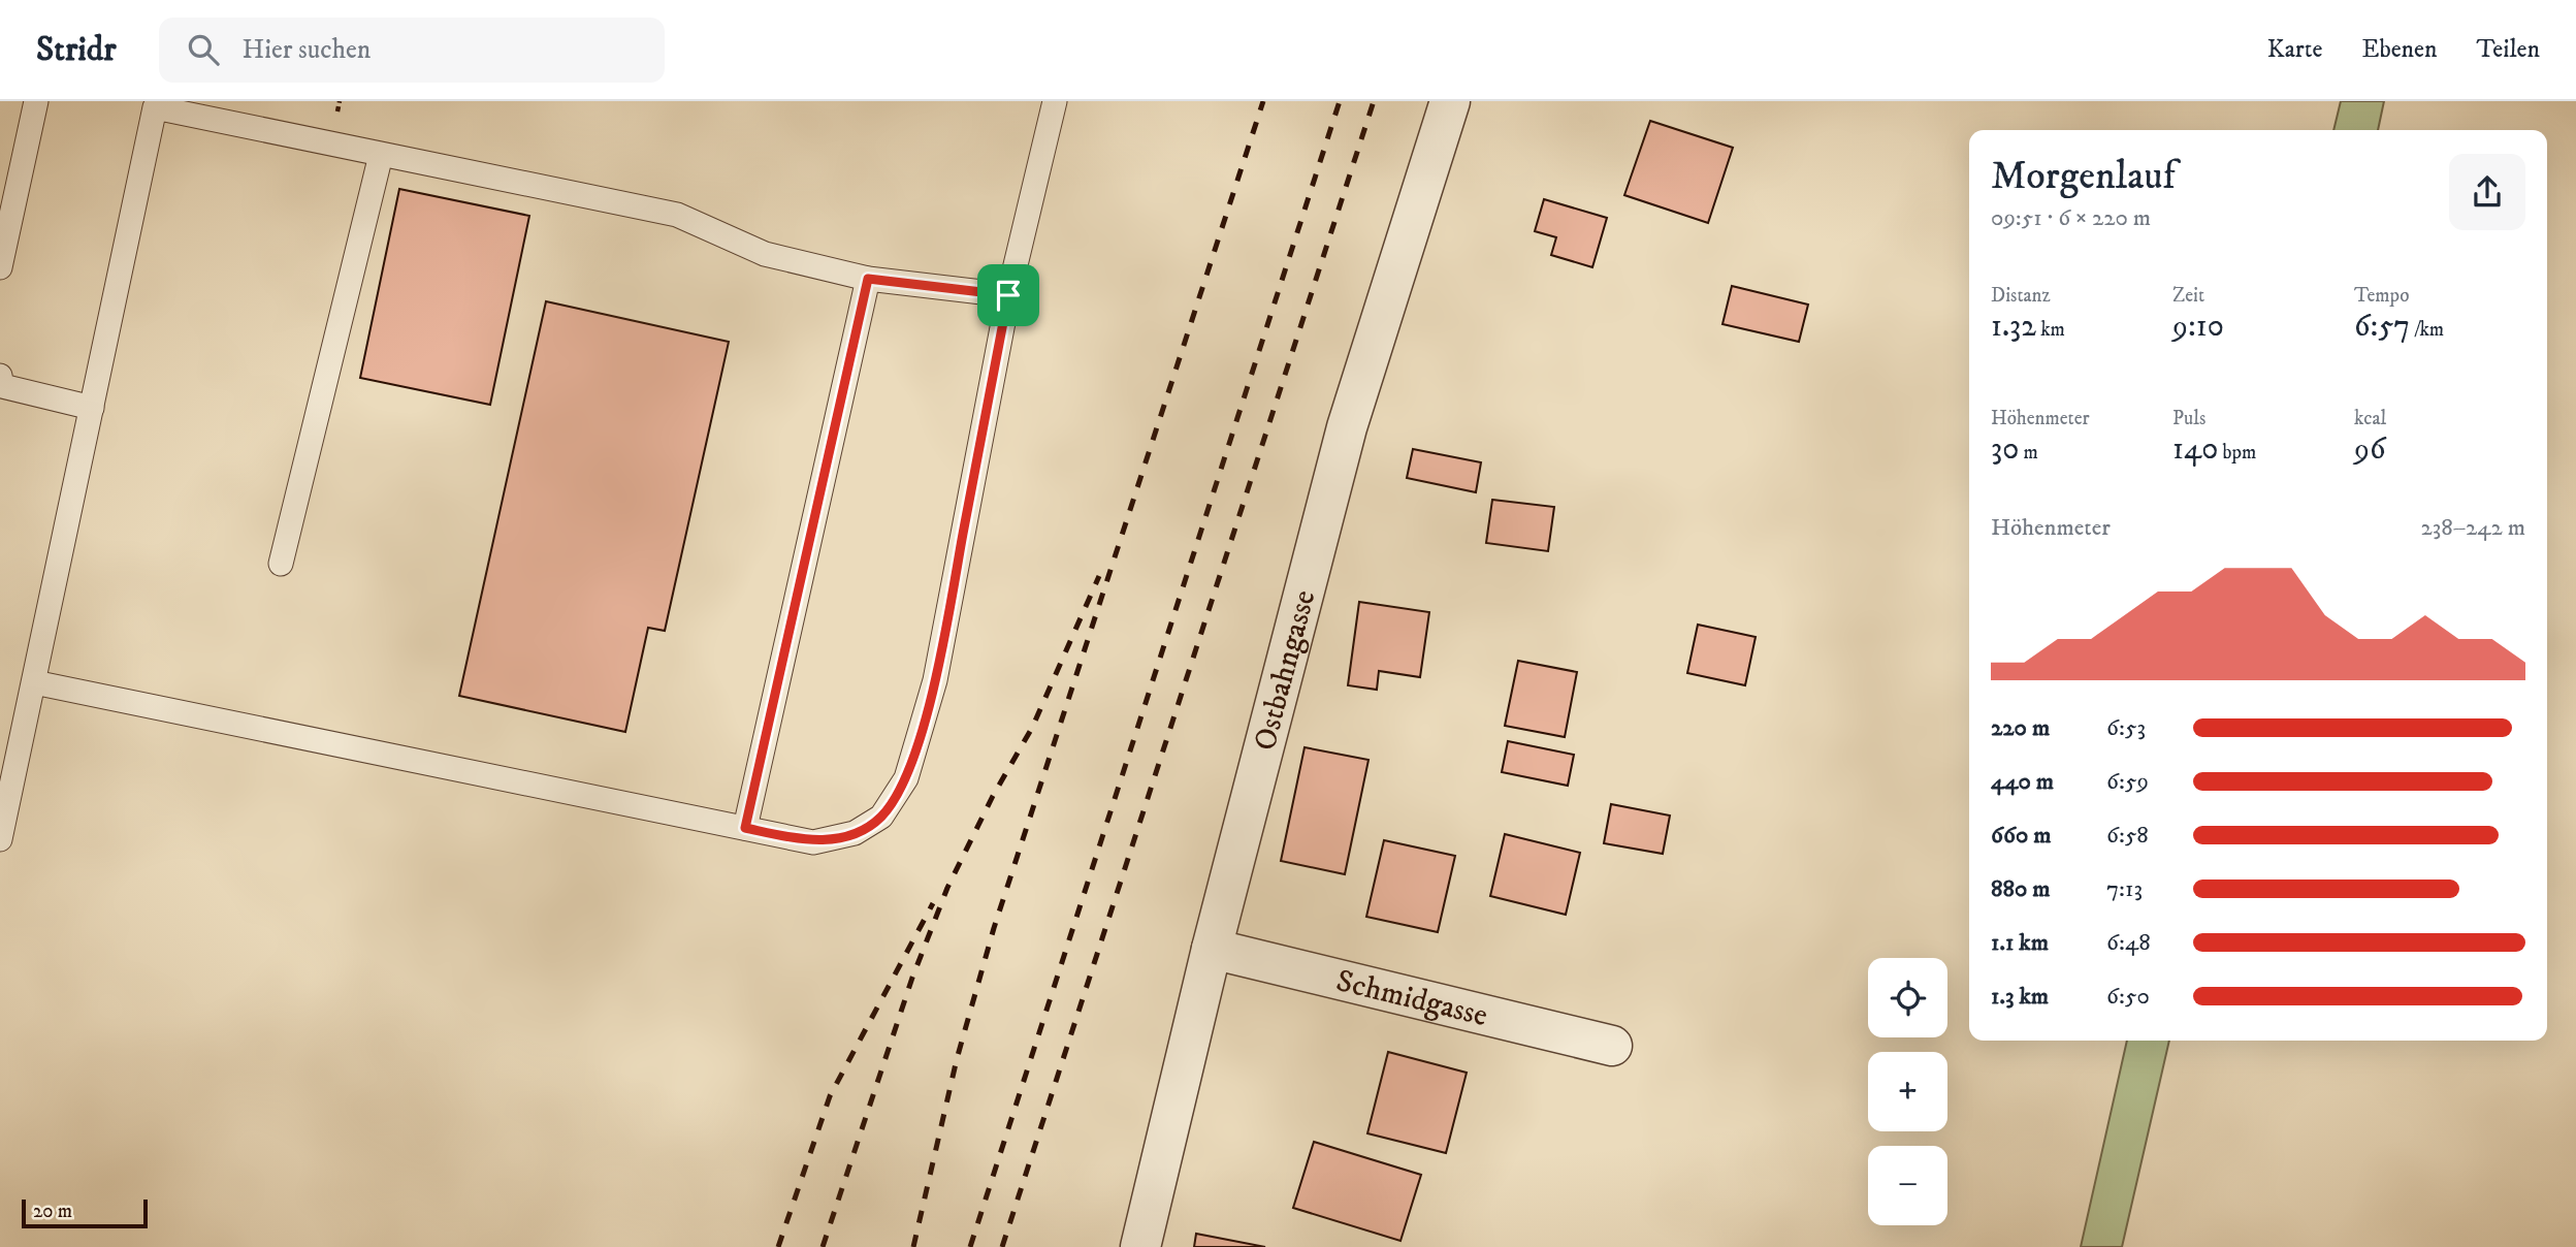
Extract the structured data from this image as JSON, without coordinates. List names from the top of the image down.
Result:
{
  "streets": {
    "street": ["Ostbahngasse", "Schmidgasse"]
  },
  "crossings": [
    ["Ostbahngasse", "Schmidgasse"]
  ],
  "scale_bar": "20 m",
  "page": {
    "header": "Stridr",
    "search": "Hier suchen",
    "nav": ["Karte", "Ebenen", "Teilen"],
    "heading": ["Morgenlauf", "09:51 · 6 × 220 m"],
    "stats": [
      ["Distanz", "1.32 km"],
      ["Zeit", "9:10"],
      ["Tempo", "6:57 /km"],
      ["Höhenmeter", "30 m"],
      ["Puls", "140 bpm"],
      ["kcal", "96"]
    ],
    "chart": ["Höhenmeter", "238–242 m"],
    "list": [
      {
        "name": "220 m",
        "note": "6:53"
      },
      {
        "name": "440 m",
        "note": "6:59"
      },
      {
        "name": "660 m",
        "note": "6:58"
      },
      {
        "name": "880 m",
        "note": "7:13"
      },
      {
        "name": "1.1 km",
        "note": "6:48"
      },
      {
        "name": "1.3 km",
        "note": "6:50"
      }
    ],
    "map_buttons": ["+", "−"],
    "scale": "20 m"
  }
}
